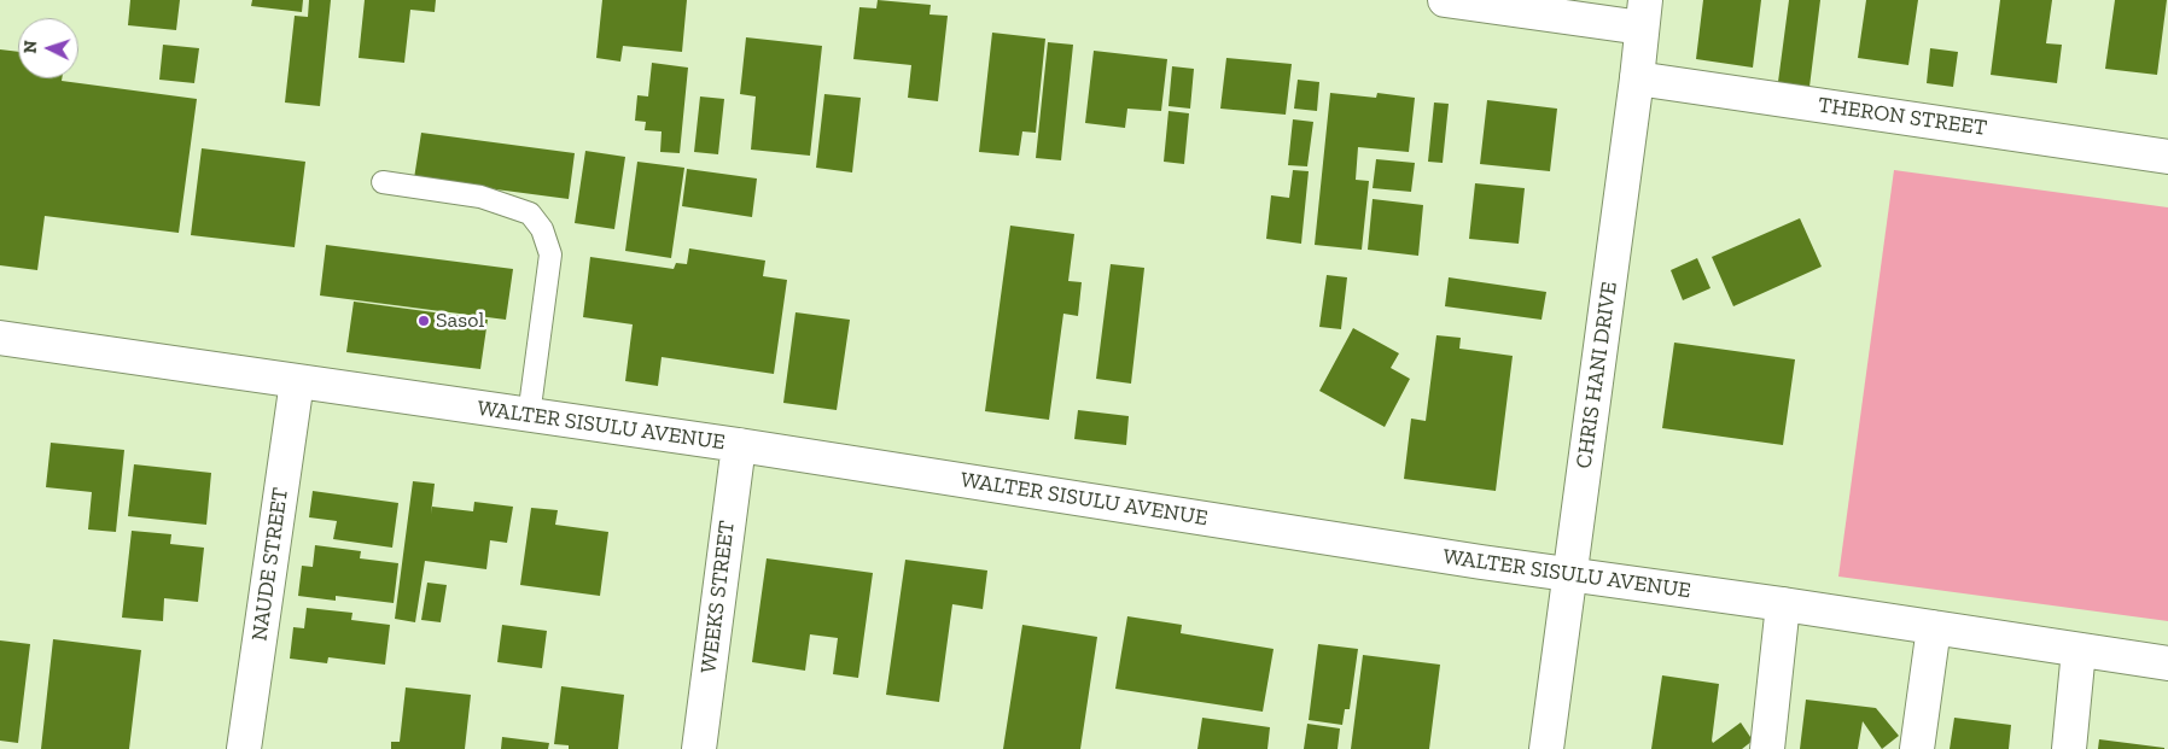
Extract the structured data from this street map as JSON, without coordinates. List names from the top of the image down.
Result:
{
  "streets": {
    "street": [
      "THERON STREET",
      "CHRIS HANI DRIVE",
      "WALTER SISULU AVENUE",
      "NAUDE STREET",
      "WEEKS STREET"
    ]
  },
  "crossings": [
    ["THERON STREET", "CHRIS HANI DRIVE"],
    ["CHRIS HANI DRIVE", "WALTER SISULU AVENUE"],
    ["WALTER SISULU AVENUE", "NAUDE STREET"],
    ["WALTER SISULU AVENUE", "WEEKS STREET"]
  ],
  "places": ["Sasol"],
  "north": "left"
}
